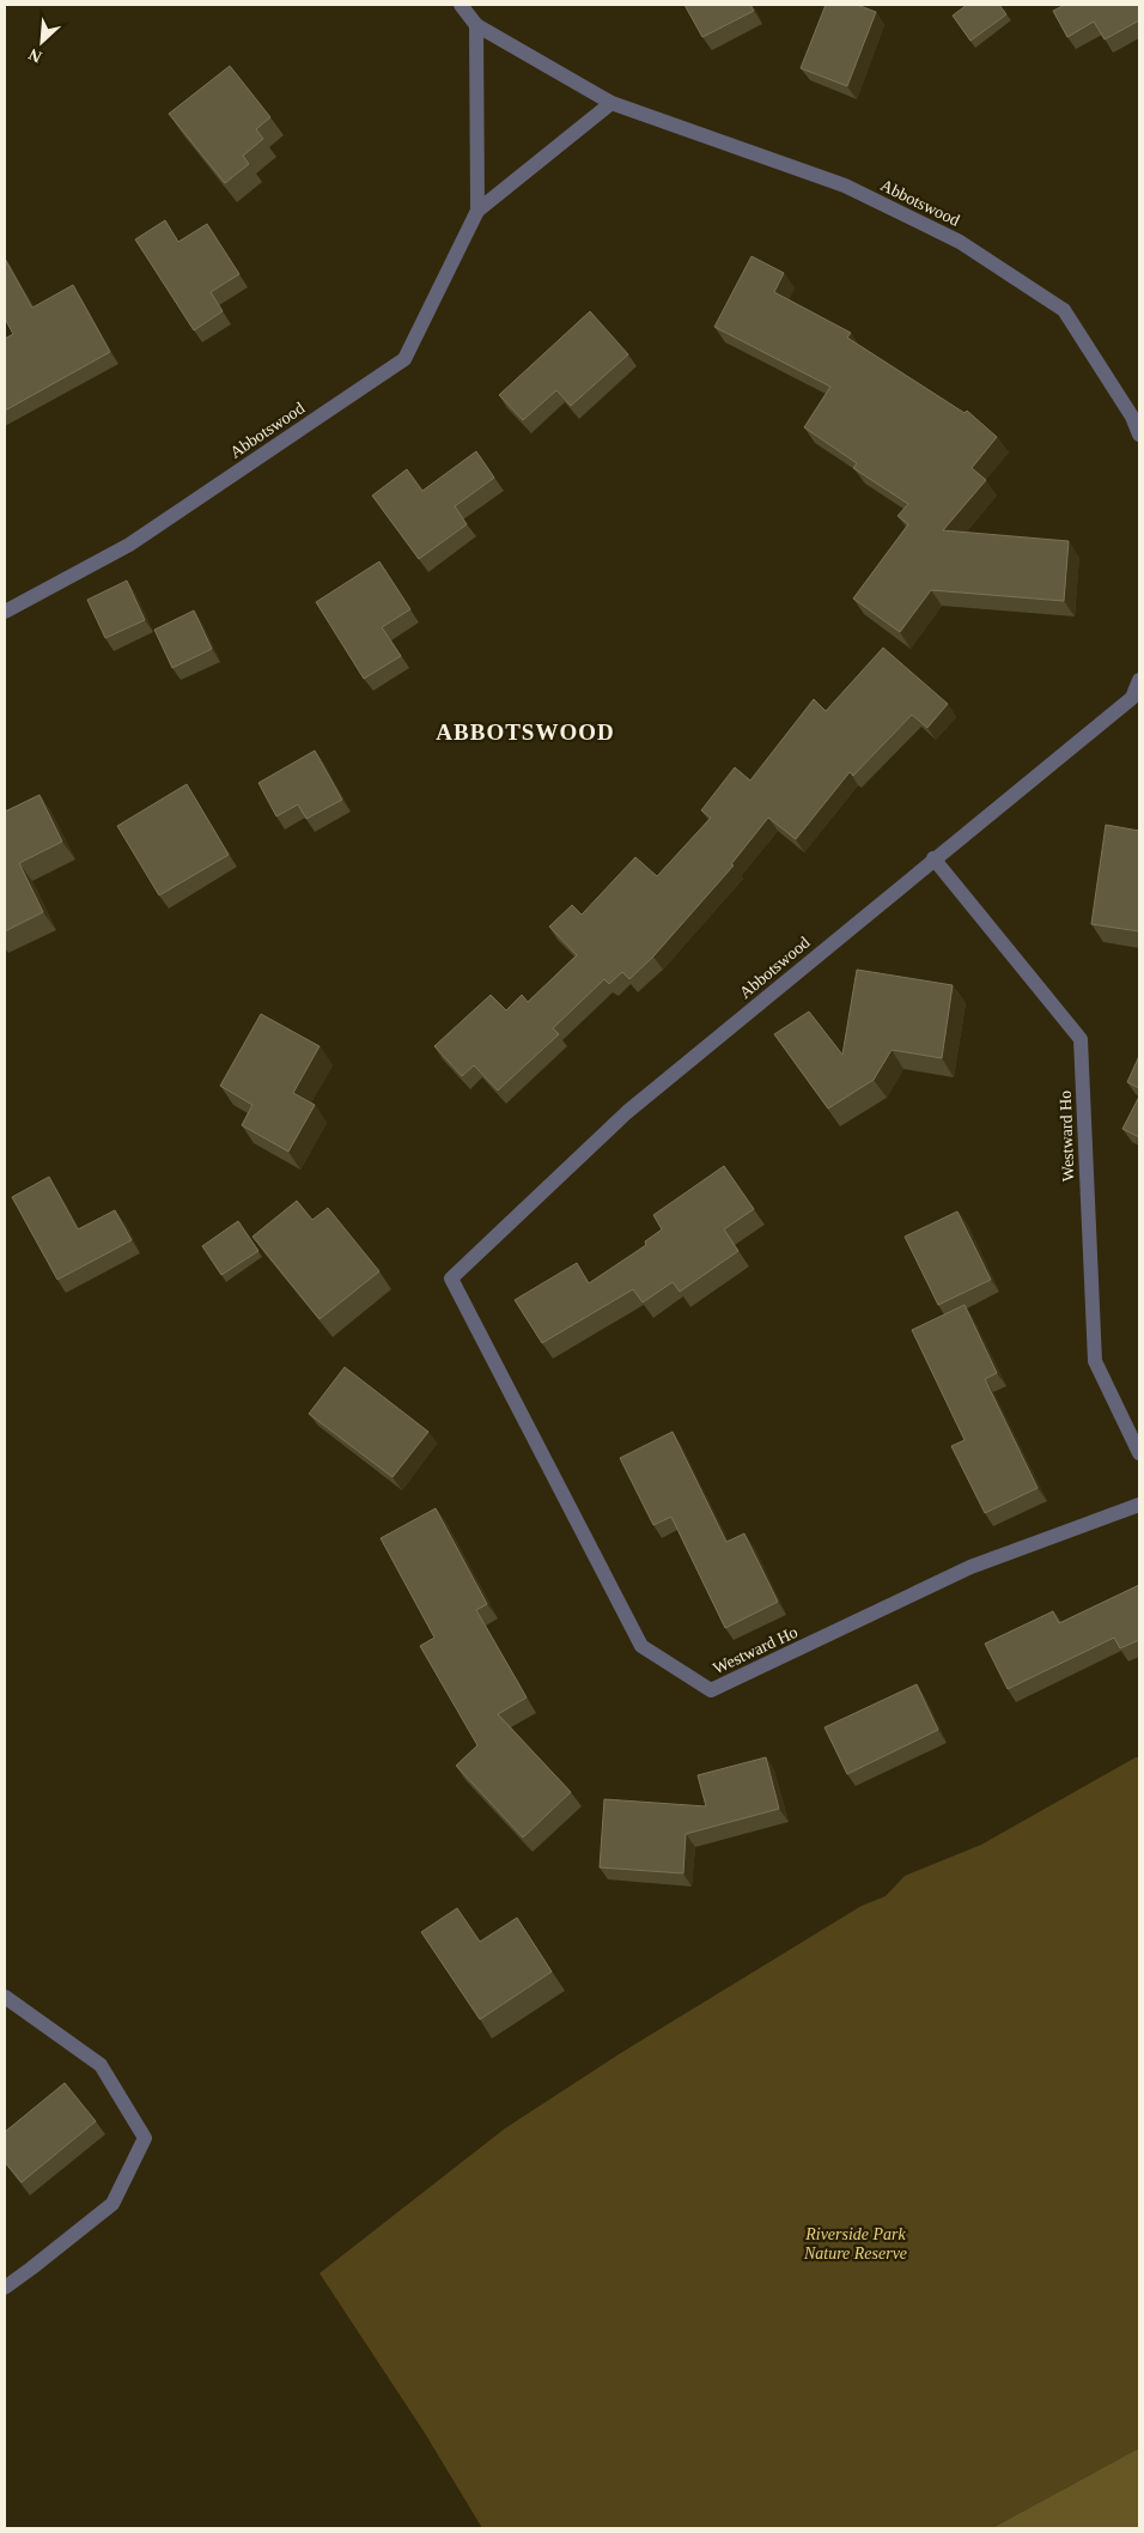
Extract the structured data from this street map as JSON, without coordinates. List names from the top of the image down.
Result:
{
  "streets": {
    "street": ["Abbotswood", "Westward Ho"]
  },
  "crossings": [
    ["Abbotswood", "Westward Ho"]
  ],
  "districts": ["ABBOTSWOOD"],
  "parks": ["Riverside Park Nature Reserve"],
  "north": "bottom left"
}
